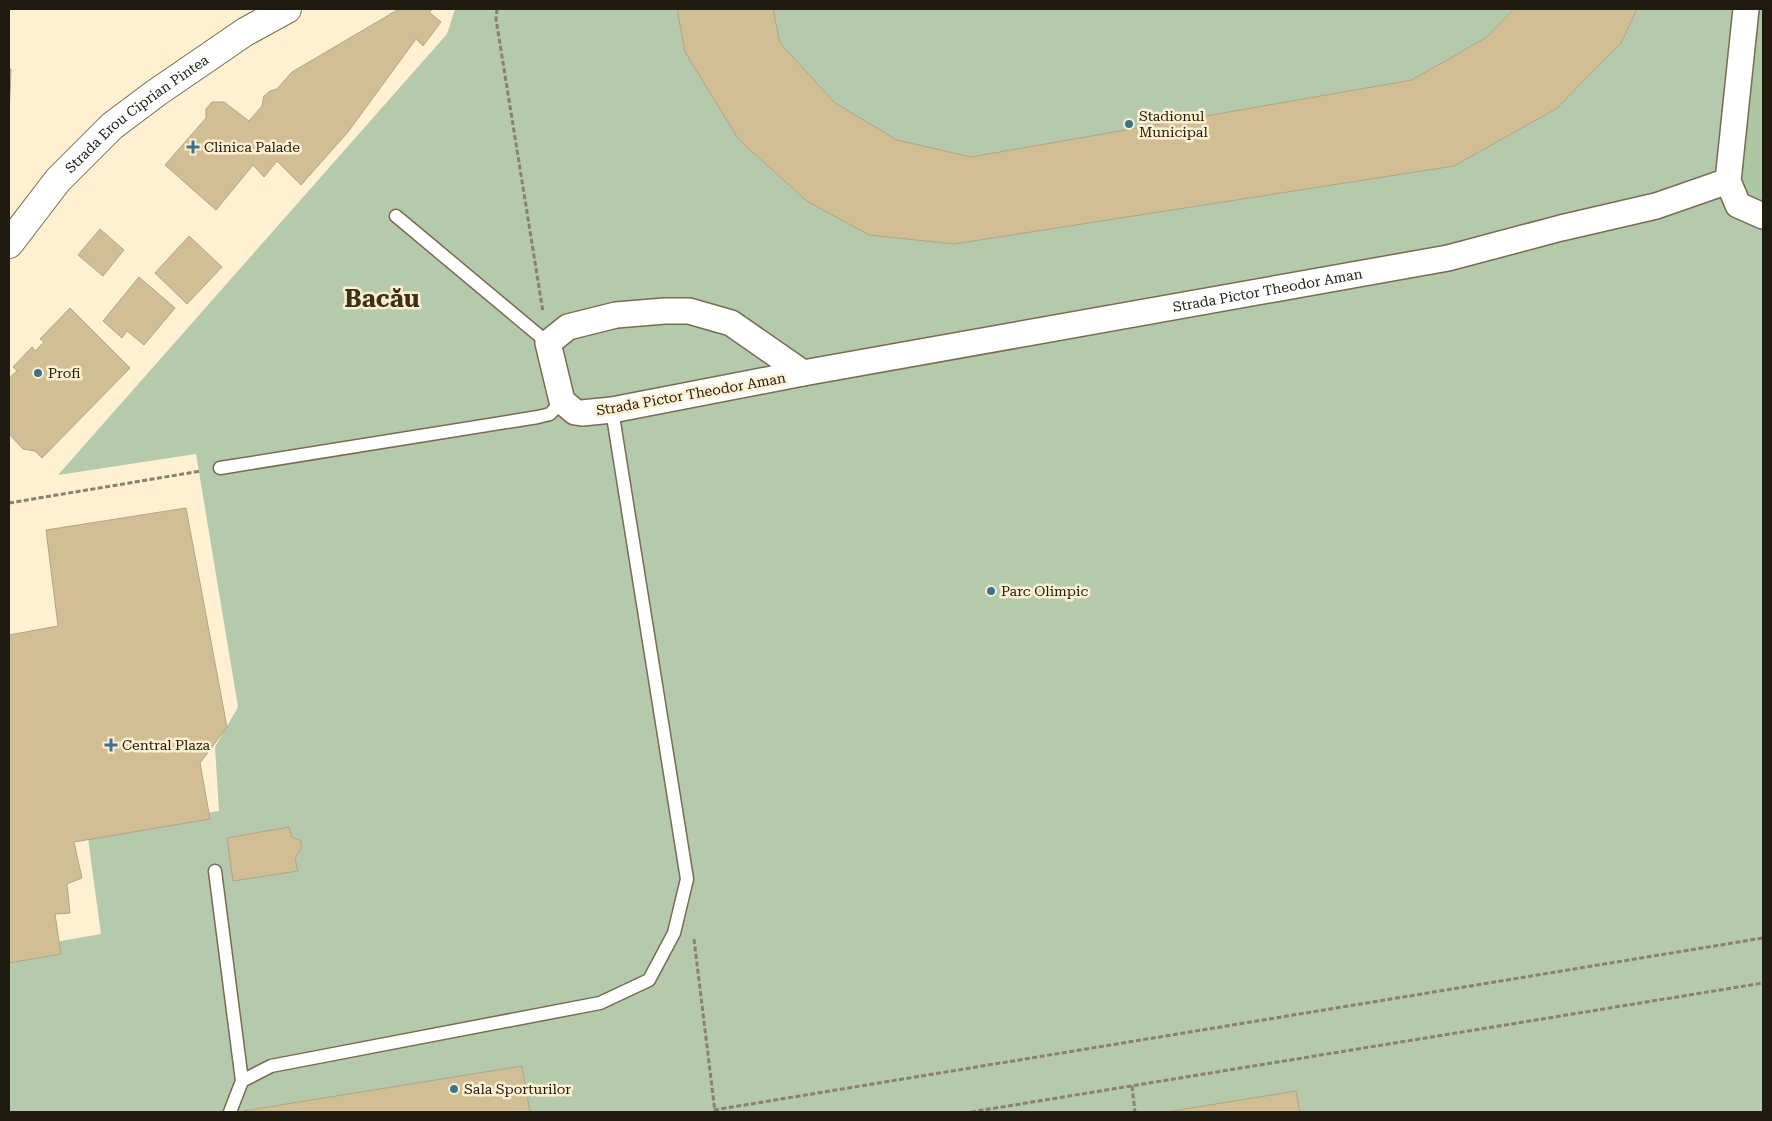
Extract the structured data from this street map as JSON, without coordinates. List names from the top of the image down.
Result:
{
  "streets": {
    "street": ["Strada Erou Ciprian Pintea", "Strada Pictor Theodor Aman"]
  },
  "districts": ["Bacău"],
  "places": {
    "other": [
      "Stadionul Municipal",
      "Profi",
      "Parc Olimpic",
      "Sala Sporturilor"
    ],
    "health": ["Clinica Palade", "Central Plaza"]
  }
}
